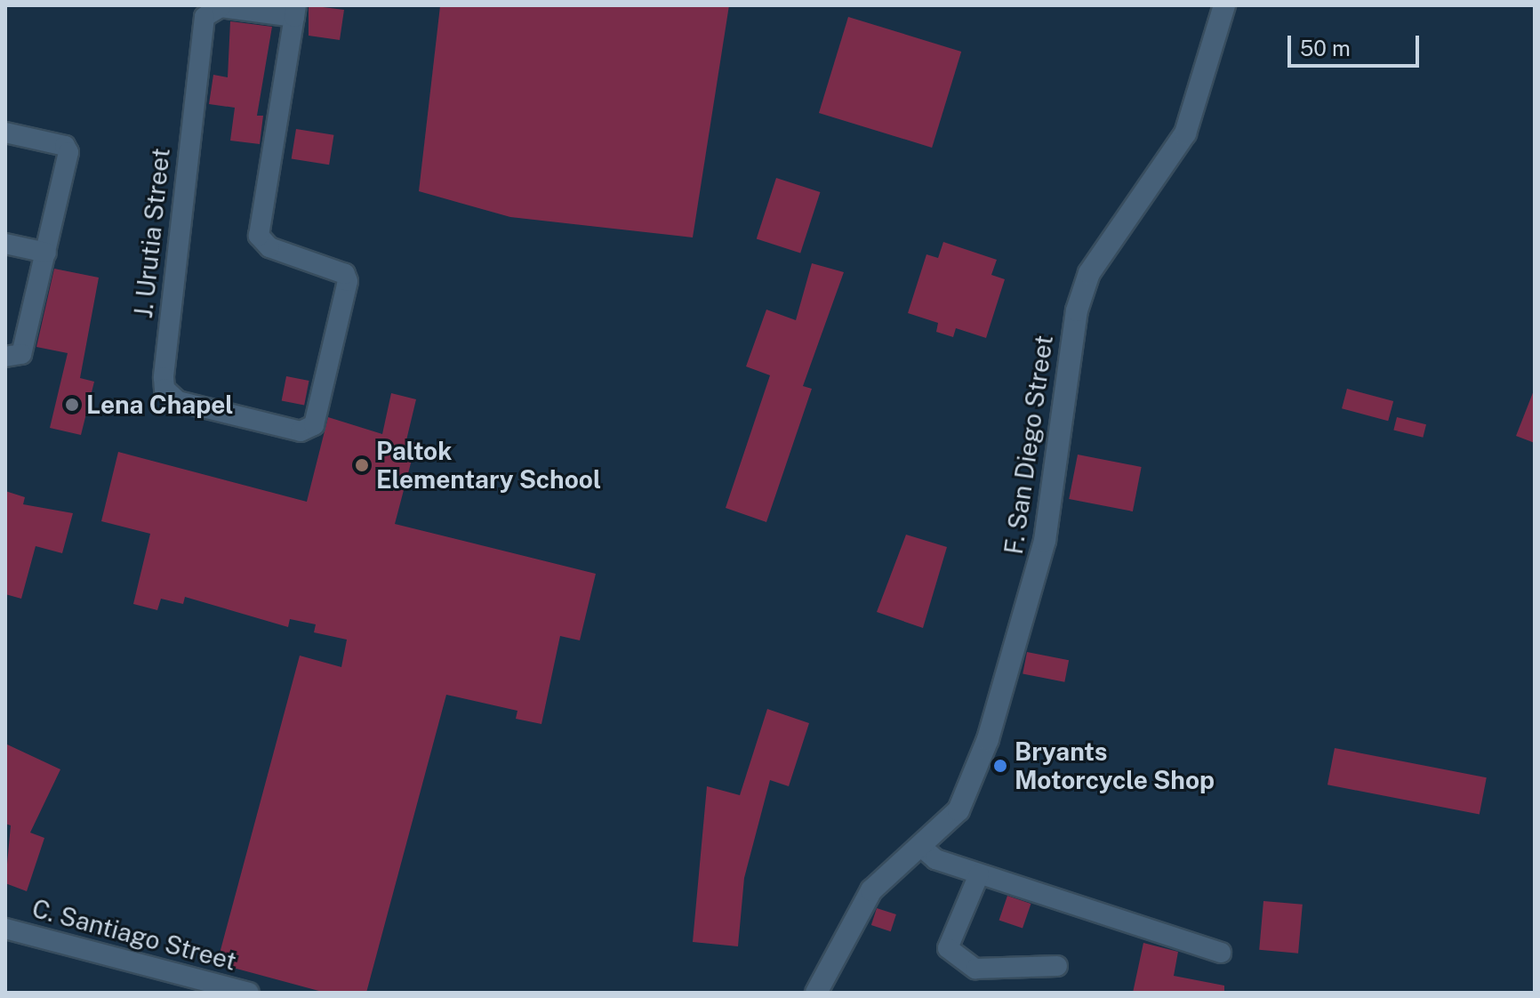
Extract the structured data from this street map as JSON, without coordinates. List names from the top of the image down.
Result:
{
  "streets": {
    "street": ["J. Urutia Street", "F. San Diego Street", "C. Santiago Street"]
  },
  "places": ["Lena Chapel", "Paltok Elementary School", "Bryants Motorcycle Shop"],
  "scale_bar": "50 m"
}
